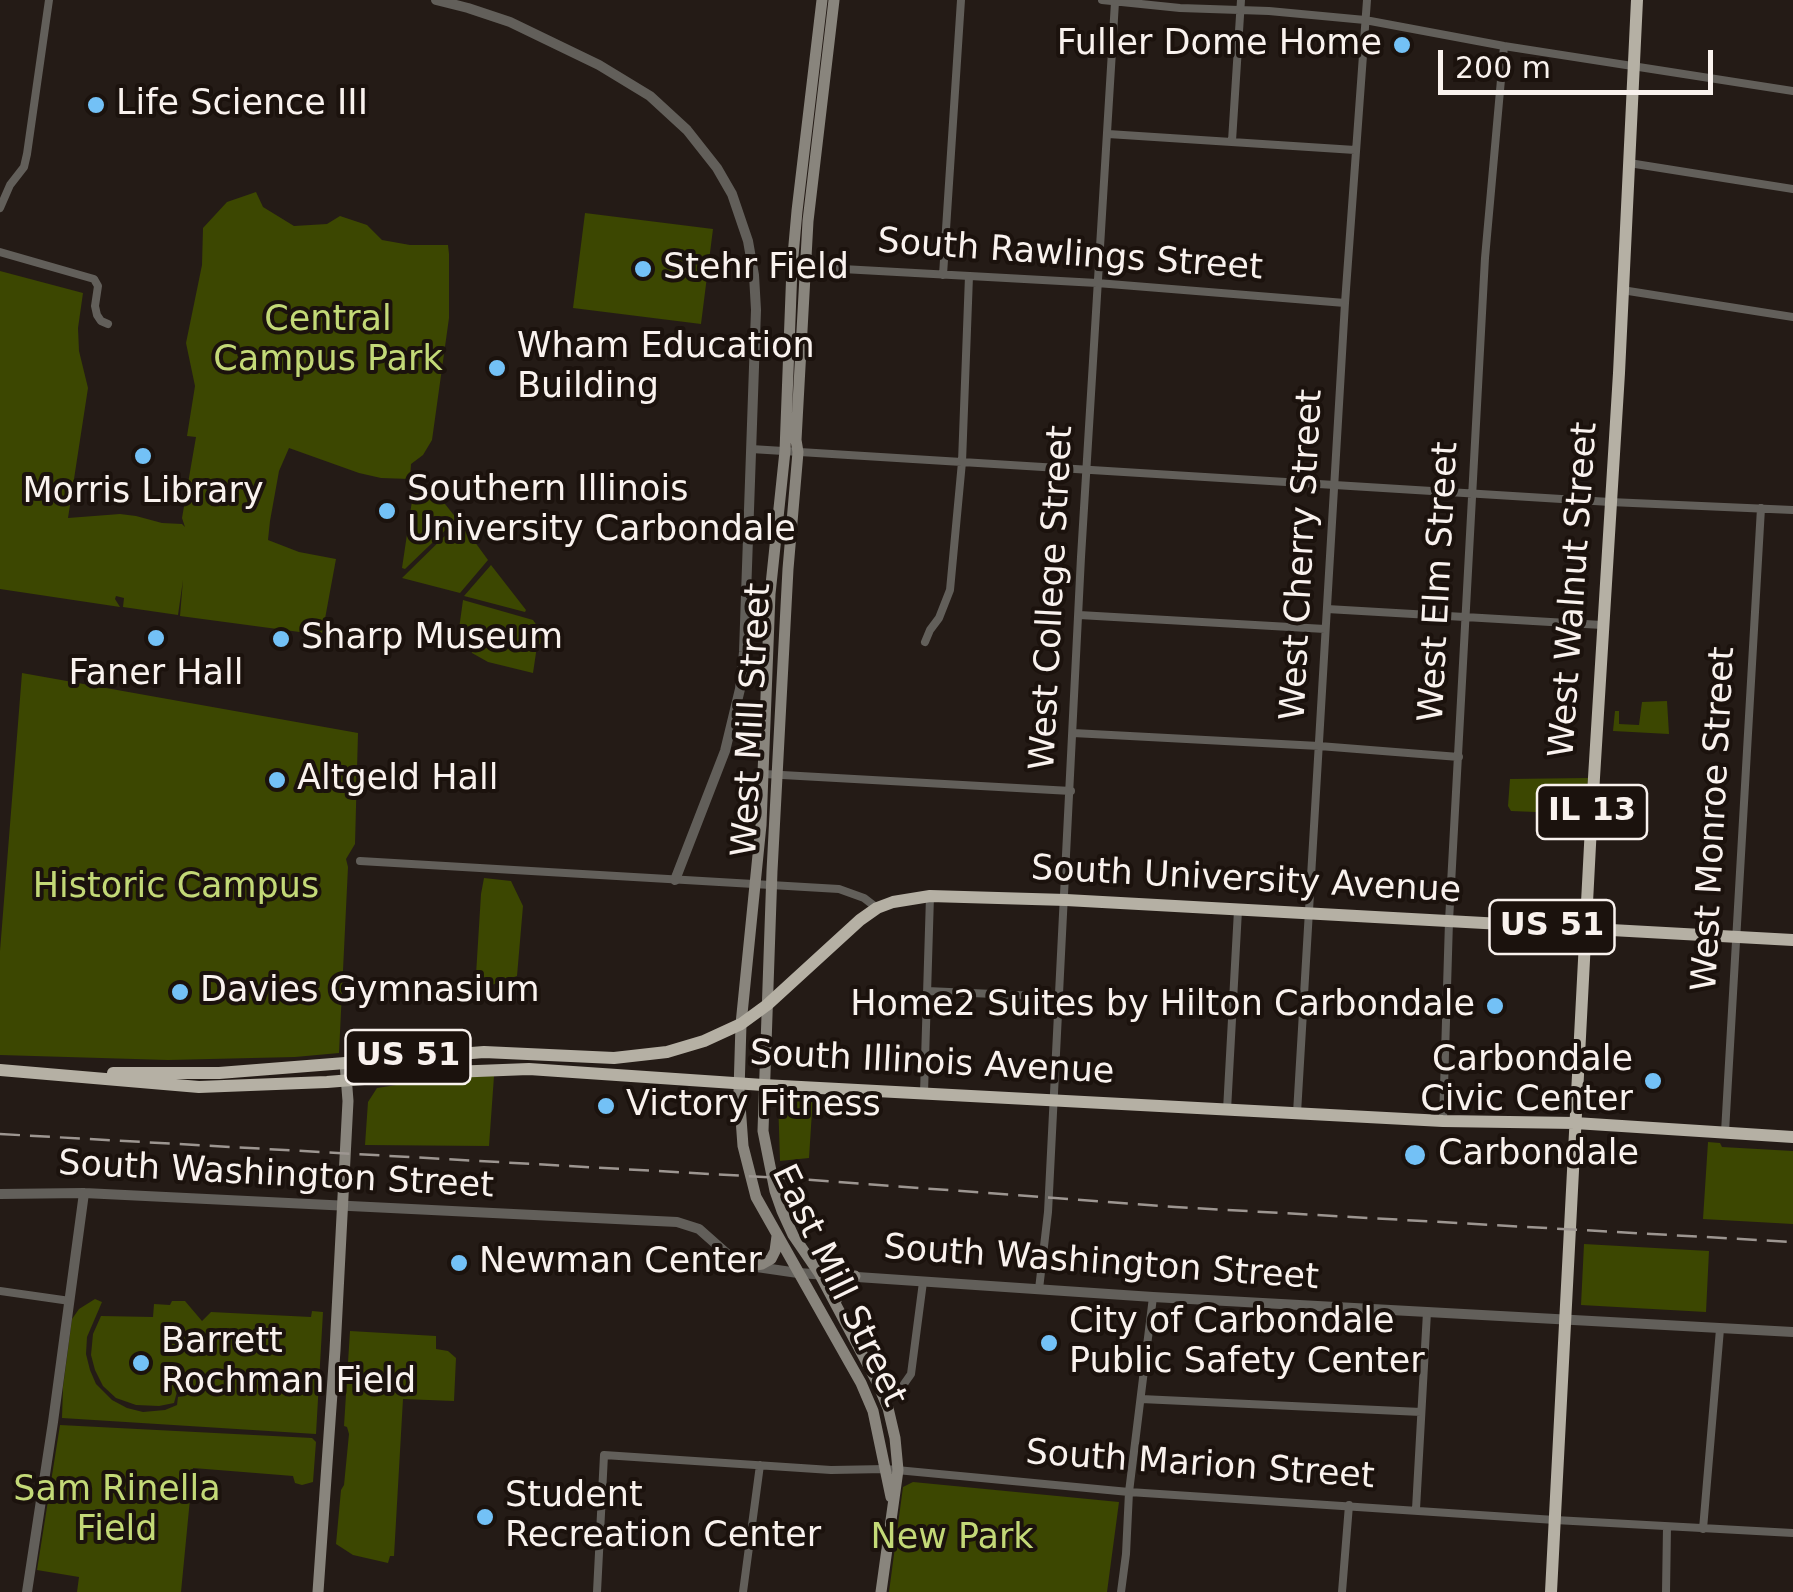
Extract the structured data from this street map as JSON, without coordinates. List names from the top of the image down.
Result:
{
  "streets": {
    "highway": [
      "West Walnut Street",
      "IL 13",
      "South University Avenue",
      "US 51",
      "South Illinois Avenue"
    ],
    "main road": ["West Mill Street", "East Mill Street"],
    "street": [
      "South Rawlings Street",
      "West Cherry Street",
      "West Elm Street",
      "West College Street",
      "West Monroe Street",
      "South Washington Street",
      "South Marion Street"
    ]
  },
  "crossings": [
    ["South Rawlings Street", "West Cherry Street"],
    ["South Rawlings Street", "West College Street"],
    ["South Rawlings Street", "West Mill Street"],
    ["West Cherry Street", "South University Avenue"],
    ["West Cherry Street", "South Illinois Avenue"],
    ["West Elm Street", "South University Avenue"],
    ["West Elm Street", "South Illinois Avenue"],
    ["West Walnut Street", "IL 13"],
    ["West Walnut Street", "South University Avenue"],
    ["West Walnut Street", "South Illinois Avenue"],
    ["West Walnut Street", "South Washington Street"],
    ["West College Street", "South University Avenue"],
    ["West College Street", "South Illinois Avenue"],
    ["West College Street", "South Washington Street"],
    ["West Mill Street", "South Illinois Avenue"],
    ["West Mill Street", "East Mill Street"],
    ["IL 13", "South Washington Street"],
    ["IL 13", "South Marion Street"],
    ["West Monroe Street", "South University Avenue"],
    ["West Monroe Street", "South Illinois Avenue"],
    ["South University Avenue", "South Illinois Avenue"],
    ["South Illinois Avenue", "East Mill Street"],
    ["South Washington Street", "East Mill Street"],
    ["East Mill Street", "South Marion Street"]
  ],
  "parks": [
    "Central Campus Park",
    "Historic Campus",
    "Sam Rinella Field",
    "New Park"
  ],
  "places": [
    "Fuller Dome Home",
    "Life Science III",
    "Stehr Field",
    "Wham Education Building",
    "Morris Library",
    "Southern Illinois University Carbondale",
    "Faner Hall",
    "Sharp Museum",
    "Altgeld Hall",
    "Davies Gymnasium",
    "Home2 Suites by Hilton Carbondale",
    "Carbondale Civic Center",
    "Victory Fitness",
    "Carbondale",
    "Newman Center",
    "City of Carbondale Public Safety Center",
    "Barrett Rochman Field",
    "Student Recreation Center"
  ],
  "scale_bar": "200 m"
}
